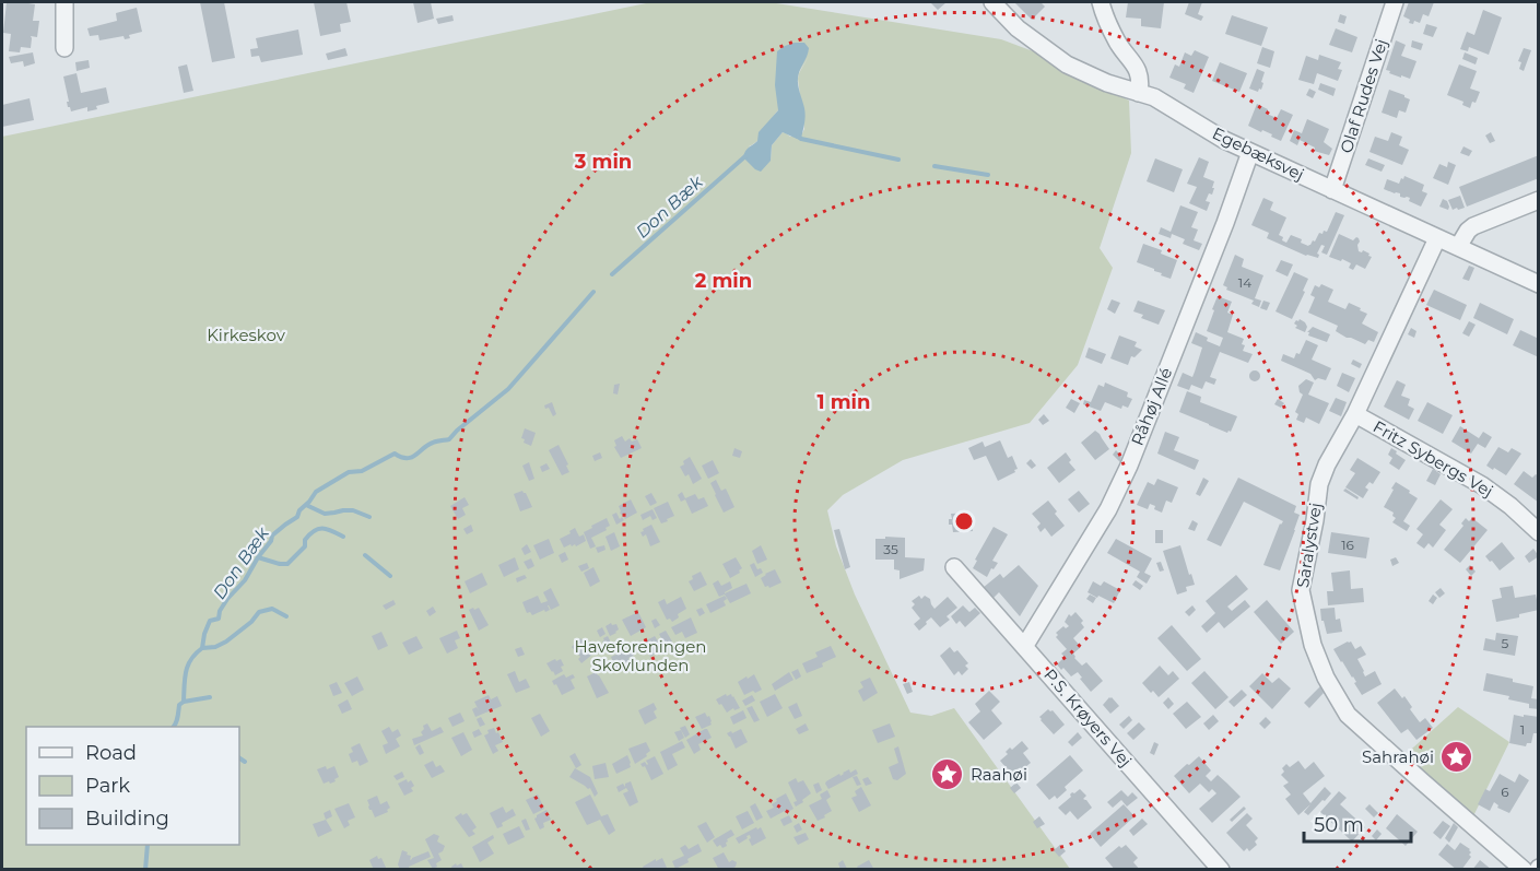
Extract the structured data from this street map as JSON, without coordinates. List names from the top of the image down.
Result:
{
  "streets": {
    "street": [
      "Olaf Rudes Vej",
      "Egebæksvej",
      "Råhøj Allé",
      "Fritz Sybergs Vej",
      "Saralystvej",
      "P.S. Krøyers Vej"
    ]
  },
  "crossings": [
    ["Olaf Rudes Vej", "Egebæksvej"],
    ["Egebæksvej", "Råhøj Allé"],
    ["Egebæksvej", "Saralystvej"],
    ["Råhøj Allé", "P.S. Krøyers Vej"],
    ["Fritz Sybergs Vej", "Saralystvej"]
  ],
  "water": ["Don Bæk"],
  "parks": ["Kirkeskov", "Haveforeningen Skovlunden"],
  "places": {
    "place": ["Sahrahøi", "Raahøi"]
  },
  "house_numbers": [
    "14",
    "16",
    "35",
    "5",
    "1",
    "6"
  ],
  "legend": ["Road", "Park", "Building"],
  "scale_bar": "50 m",
  "rings": ["3 min", "2 min", "1 min"]
}
